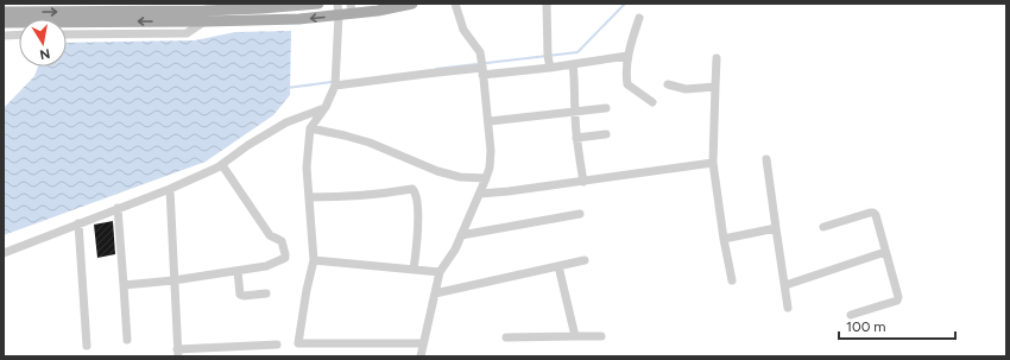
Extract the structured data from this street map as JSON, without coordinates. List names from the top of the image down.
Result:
{
  "scale_bar": "100 m",
  "north": "bottom"
}
